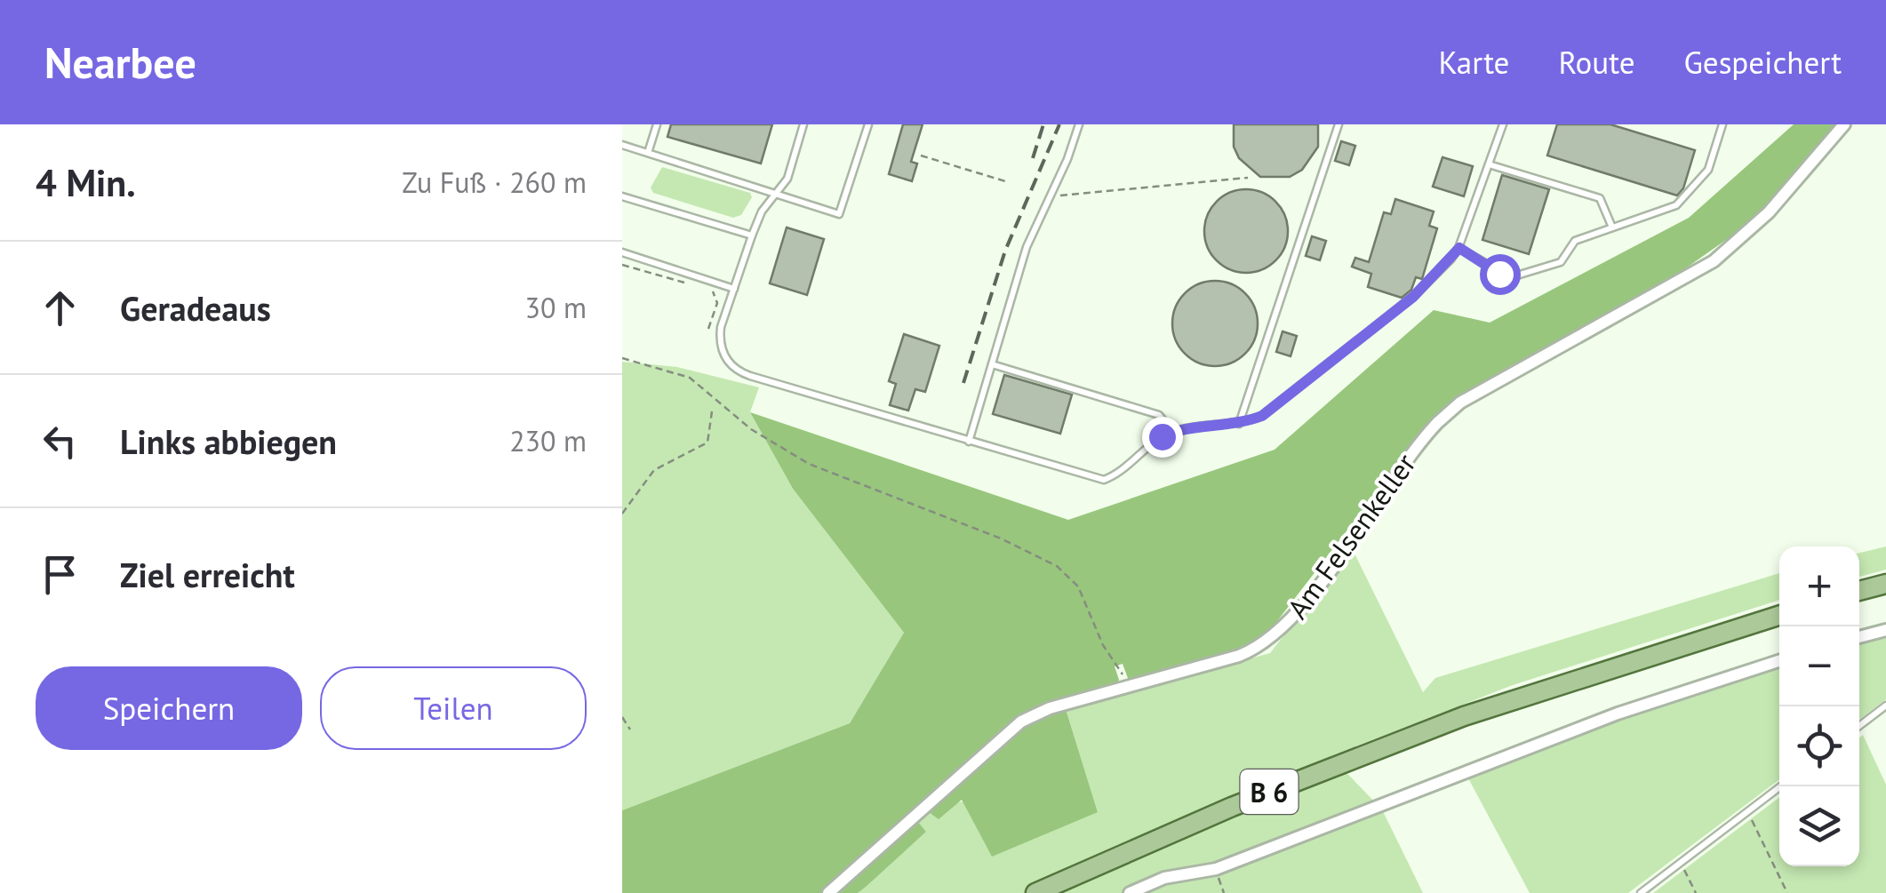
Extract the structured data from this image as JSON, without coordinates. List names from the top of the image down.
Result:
{
  "streets": {
    "main road": ["B 6"],
    "street": ["Am Felsenkeller"]
  },
  "page": {
    "header": "Nearbee",
    "nav": ["Karte", "Route", "Gespeichert"],
    "heading": ["4 Min.", "Zu Fuß · 260 m"],
    "list": [
      ["Geradeaus", "30 m"],
      ["Links abbiegen", "230 m"],
      "Ziel erreicht"
    ],
    "map_buttons": ["+", "−"],
    "buttons": ["Speichern", "Teilen"]
  }
}
